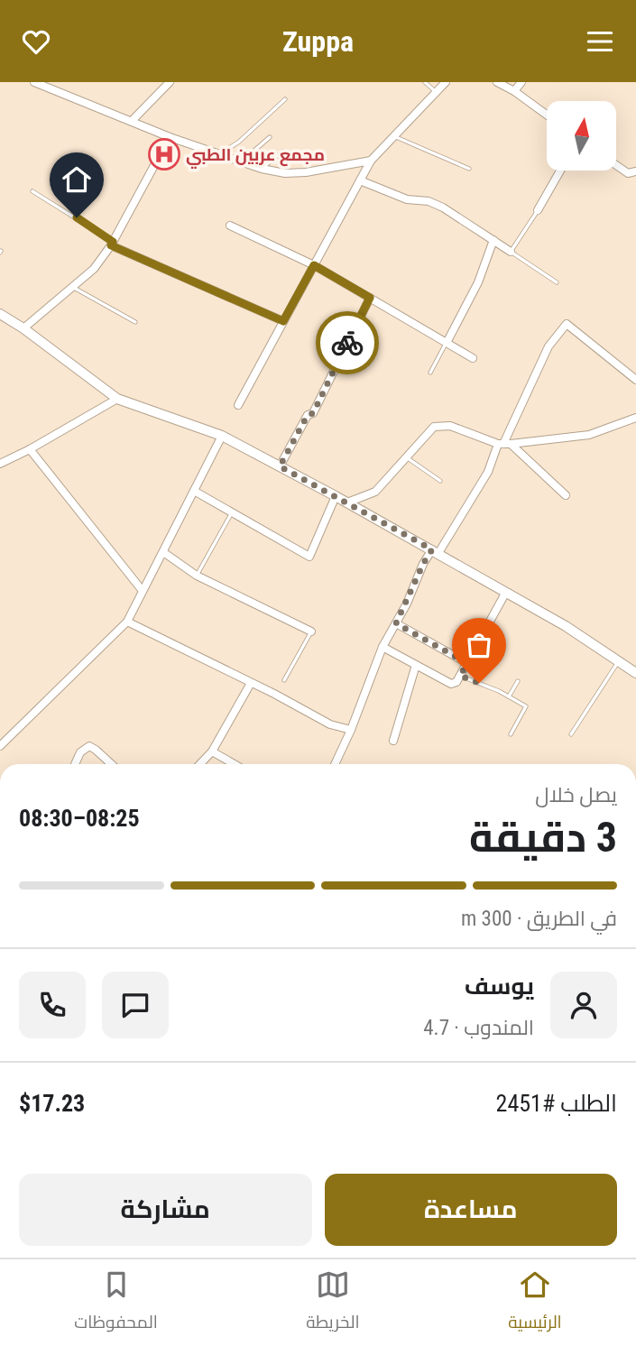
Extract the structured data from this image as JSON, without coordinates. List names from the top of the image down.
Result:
{
  "places": {
    "hospital": ["مجمع عربين الطبي"]
  },
  "north": "top",
  "page": {
    "header": "Zuppa",
    "heading": ["3 دقيقة", "يصل خلال", "08:25–08:30"],
    "panel": [
      "يوسف",
      "المندوب · 4.7",
      "الطلب #2451",
      "$17.23"
    ],
    "bar": "في الطريق · 300 m",
    "buttons": ["مساعدة", "مشاركة"],
    "tabs": ["الرئيسية", "الخريطة", "المحفوظات"]
  }
}
